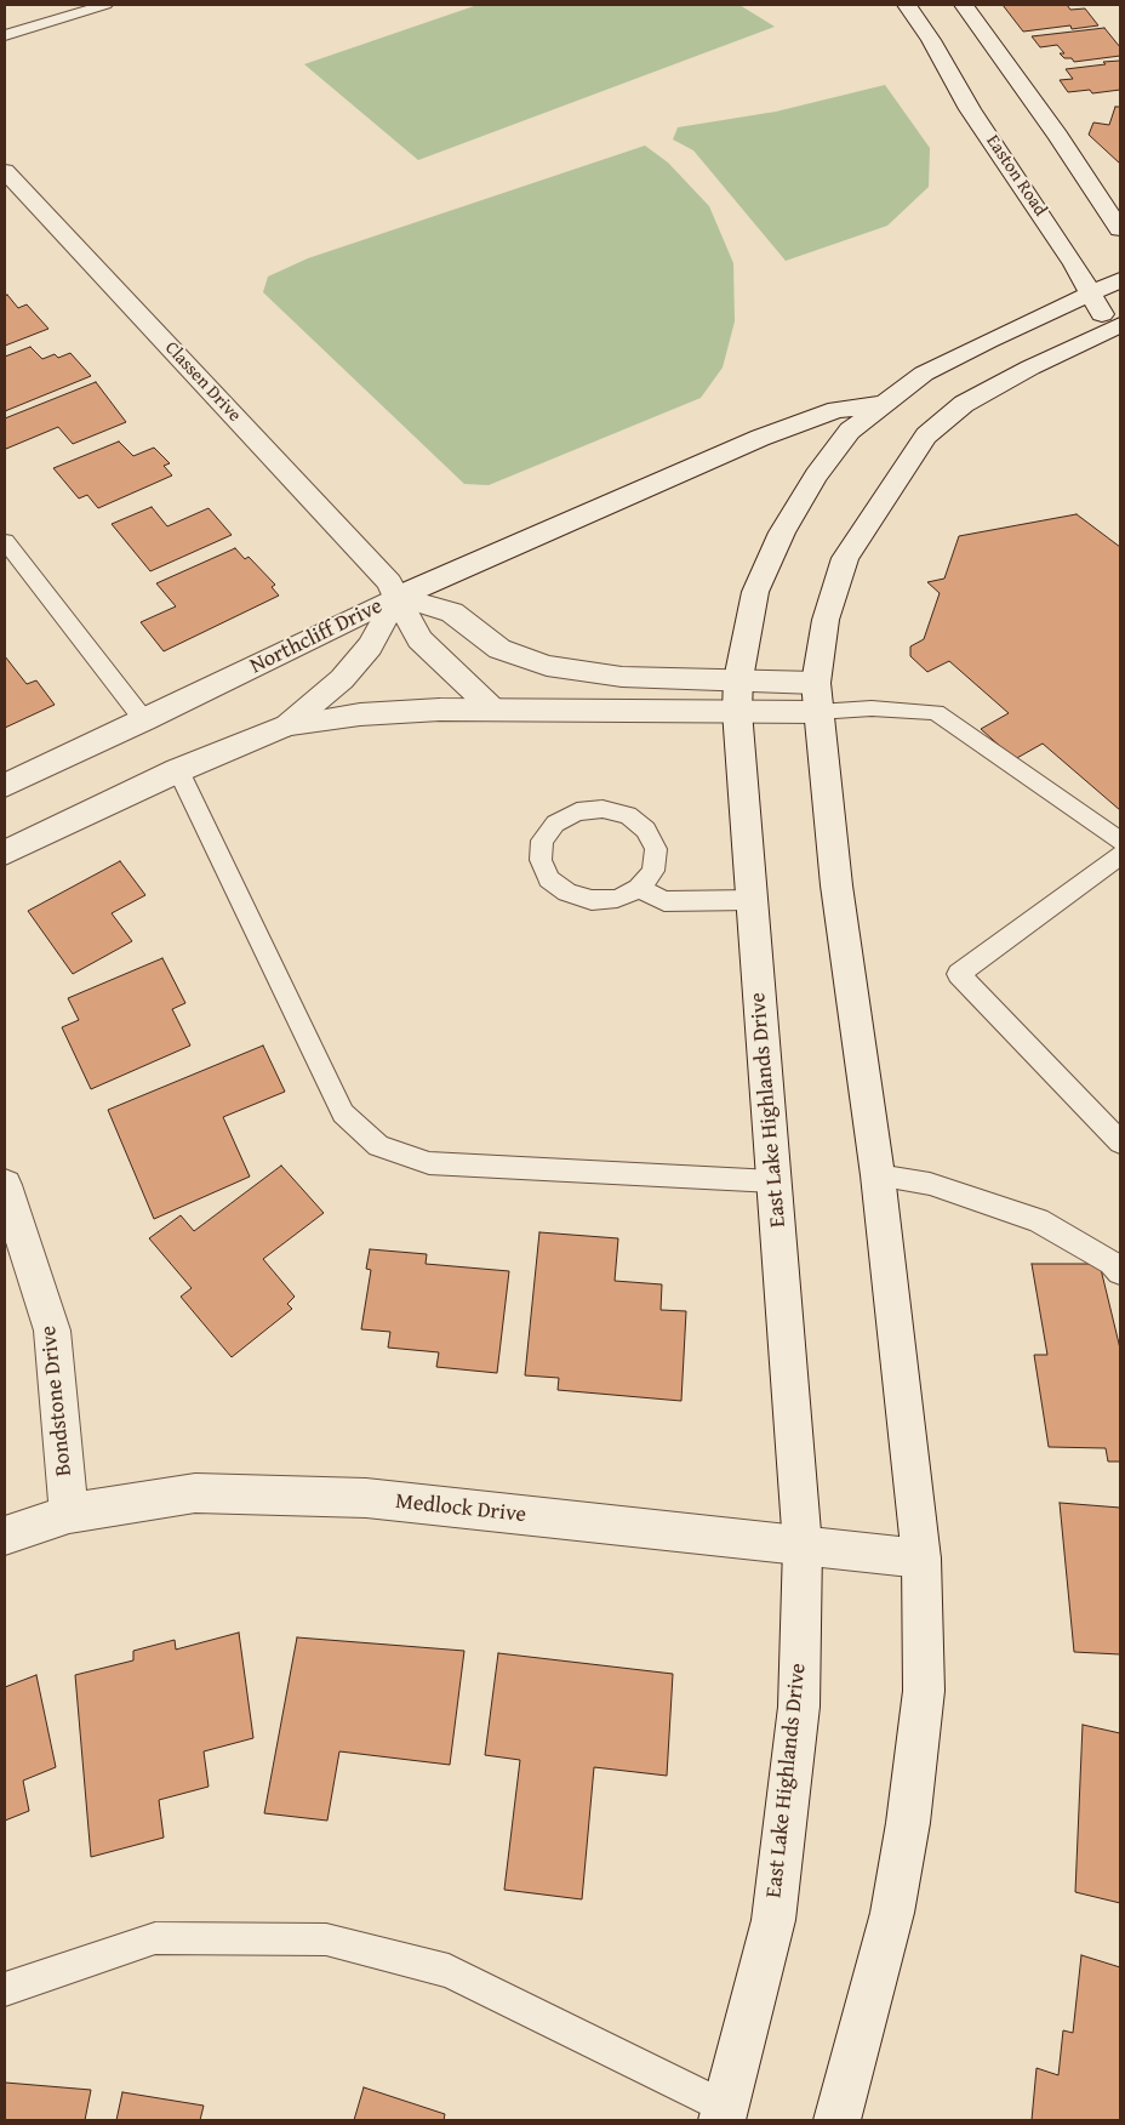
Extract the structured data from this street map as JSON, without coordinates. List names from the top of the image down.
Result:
{
  "streets": {
    "main road": [
      "Easton Road",
      "Classen Drive",
      "Northcliff Drive",
      "East Lake Highlands Drive",
      "Bondstone Drive",
      "Medlock Drive"
    ]
  },
  "crossings": [
    ["Easton Road", "East Lake Highlands Drive"],
    ["Classen Drive", "Northcliff Drive"],
    ["Northcliff Drive", "East Lake Highlands Drive"],
    ["East Lake Highlands Drive", "Medlock Drive"],
    ["Bondstone Drive", "Medlock Drive"]
  ]
}
